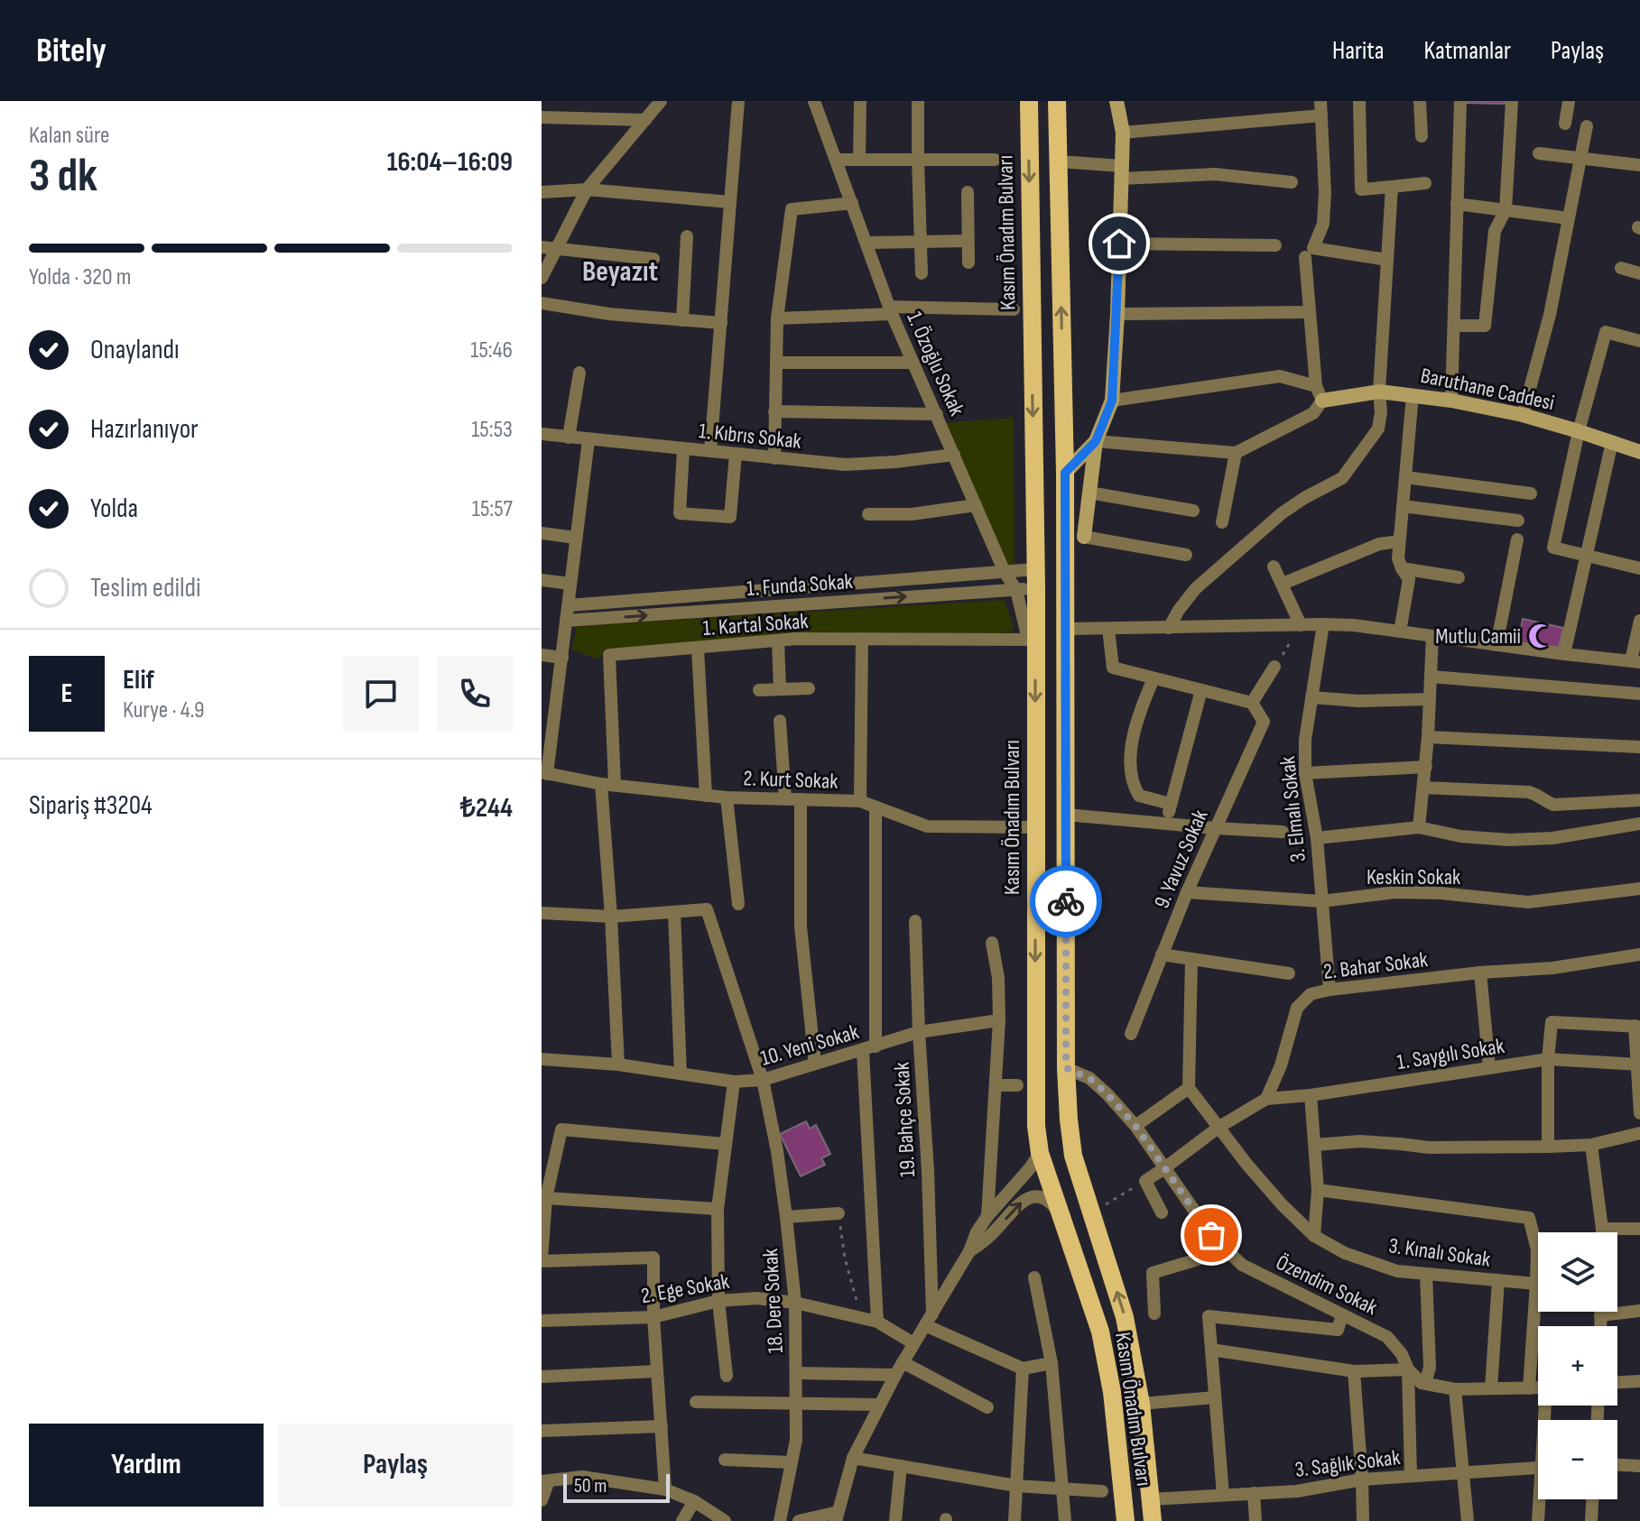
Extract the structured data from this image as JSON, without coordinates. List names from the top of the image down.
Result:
{
  "streets": {
    "main road": ["Kasım Önadım Bulvarı"],
    "street": [
      "1. Özoğlu Sokak",
      "Baruthane Caddesi",
      "1. Kıbrıs Sokak",
      "1. Funda Sokak",
      "1. Kartal Sokak",
      "2. Kurt Sokak",
      "3. Elmalı Sokak",
      "9. Yavuz Sokak",
      "Keskin Sokak",
      "2. Bahar Sokak",
      "10. Yeni Sokak",
      "1. Saygılı Sokak",
      "19. Bahçe Sokak",
      "3. Kınalı Sokak",
      "Özendim Sokak",
      "2. Ege Sokak",
      "18. Dere Sokak",
      "3. Sağlık Sokak"
    ]
  },
  "crossings": [
    ["Kasım Önadım Bulvarı", "1. Özoğlu Sokak"],
    ["Kasım Önadım Bulvarı", "1. Funda Sokak"],
    ["Kasım Önadım Bulvarı", "1. Kartal Sokak"],
    ["Kasım Önadım Bulvarı", "2. Kurt Sokak"],
    ["Kasım Önadım Bulvarı", "Özendim Sokak"],
    ["Kasım Önadım Bulvarı", "3. Sağlık Sokak"],
    ["1. Özoğlu Sokak", "1. Kıbrıs Sokak"],
    ["1. Özoğlu Sokak", "1. Funda Sokak"],
    ["1. Özoğlu Sokak", "1. Kartal Sokak"],
    ["1. Kartal Sokak", "2. Kurt Sokak"],
    ["3. Elmalı Sokak", "Keskin Sokak"],
    ["3. Elmalı Sokak", "2. Bahar Sokak"],
    ["9. Yavuz Sokak", "Keskin Sokak"],
    ["2. Bahar Sokak", "1. Saygılı Sokak"],
    ["10. Yeni Sokak", "19. Bahçe Sokak"],
    ["10. Yeni Sokak", "18. Dere Sokak"],
    ["2. Ege Sokak", "18. Dere Sokak"]
  ],
  "districts": ["Beyazıt"],
  "places": {
    "mosque": ["Mutlu Camii"]
  },
  "scale_bar": "50 m",
  "page": {
    "header": "Bitely",
    "nav": ["Harita", "Katmanlar", "Paylaş"],
    "heading": ["3 dk", "Kalan süre", "16:04–16:09"],
    "panel": [
      "Elif",
      "Kurye · 4.9",
      "Sipariş #3204",
      "₺244"
    ],
    "bar": "Yolda · 320 m",
    "list": [
      ["Onaylandı", "15:46"],
      ["Hazırlanıyor", "15:53"],
      ["Yolda", "15:57"],
      "Teslim edildi"
    ],
    "round": "E",
    "map_buttons": ["+", "−"],
    "buttons": ["Yardım", "Paylaş"],
    "scale": "50 m"
  }
}
